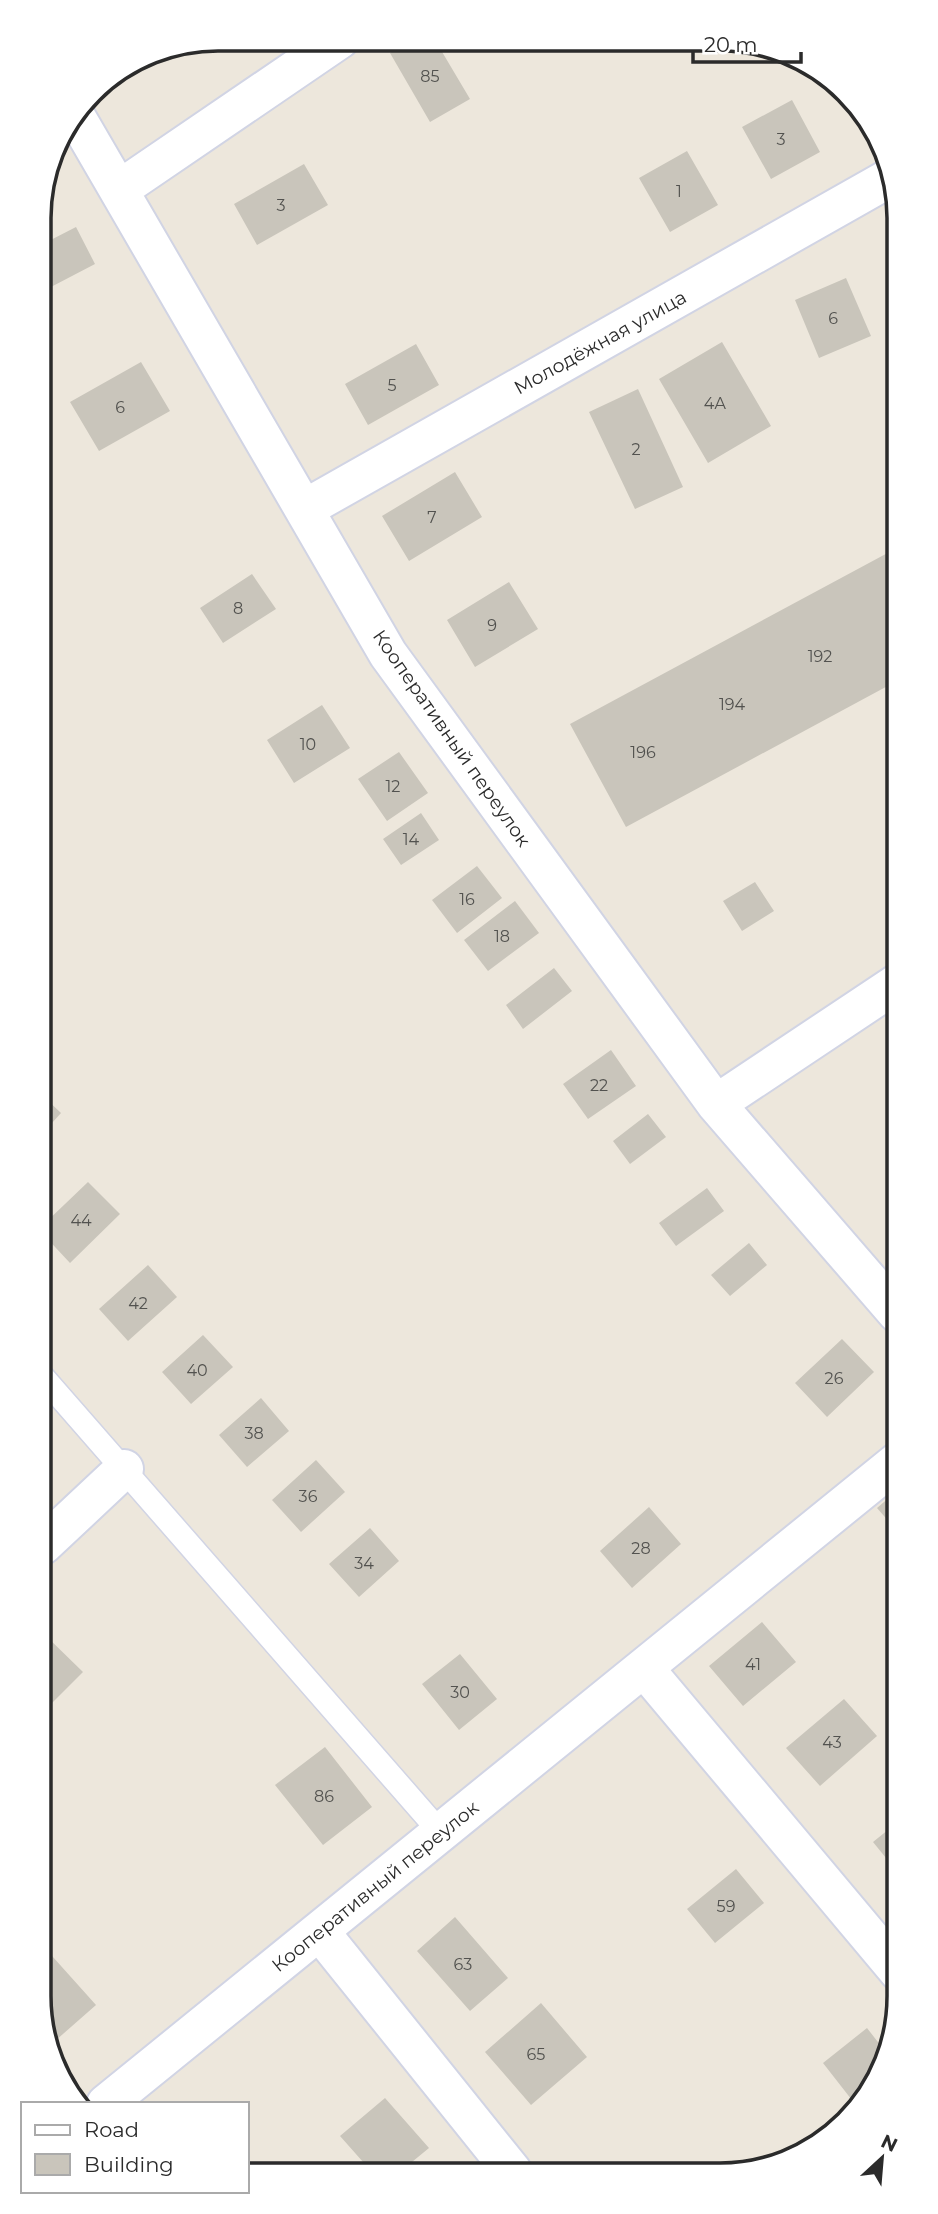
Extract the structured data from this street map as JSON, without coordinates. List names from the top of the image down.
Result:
{
  "streets": {
    "street": ["Молодёжная улица", "Кооперативный переулок"]
  },
  "crossings": [
    ["Молодёжная улица", "Кооперативный переулок"]
  ],
  "house_numbers": [
    "85",
    "3",
    "1",
    "3",
    "6",
    "5",
    "4А",
    "6",
    "2",
    "7",
    "8",
    "9",
    "192",
    "194",
    "10",
    "196",
    "12",
    "14",
    "16",
    "18",
    "22",
    "44",
    "42",
    "40",
    "26",
    "38",
    "36",
    "28",
    "34",
    "41",
    "30",
    "43",
    "86",
    "59",
    "63",
    "65"
  ],
  "legend": ["Road", "Building"],
  "scale_bar": "20 m",
  "north": "top right"
}
